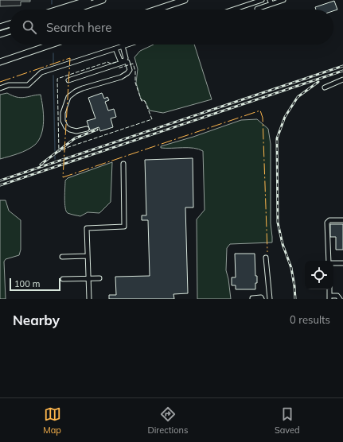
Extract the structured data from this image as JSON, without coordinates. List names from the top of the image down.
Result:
{
  "scale_bar": "100 m",
  "page": {
    "search": "Search here",
    "scale": "100 m",
    "heading": ["Nearby", "0 results"],
    "nav": ["Map", "Directions", "Saved"]
  }
}
